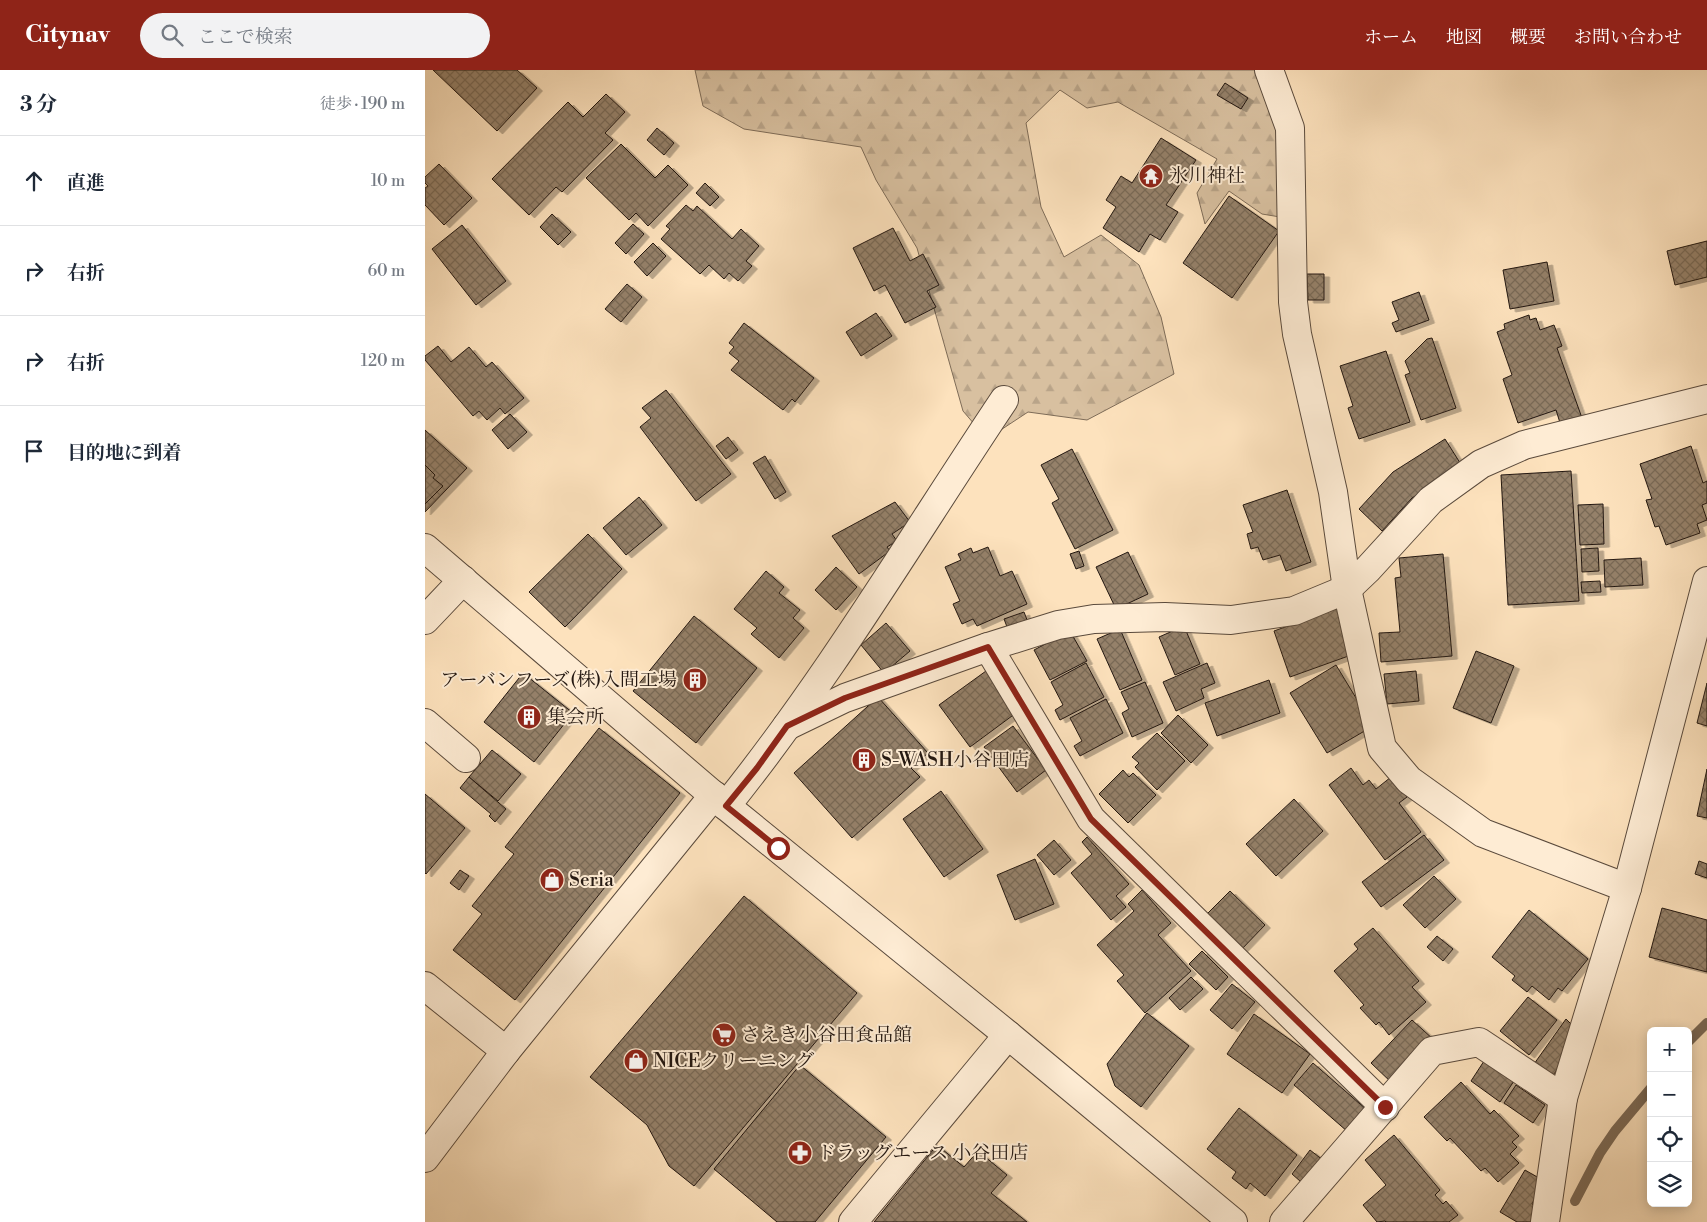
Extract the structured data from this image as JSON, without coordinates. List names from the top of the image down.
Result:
{
  "places": {
    "temple": ["氷川神社"],
    "building": ["アーバンフーズ(株)入間工場", "集会所", "S-WASH小谷田店"],
    "shop": ["Seria", "NICEクリーニング"],
    "supermarket": ["さえき小谷田食品館"],
    "pharmacy": ["ドラッグエース 小谷田店"]
  },
  "page": {
    "header": "Citynav",
    "search": "ここで検索",
    "nav": [
      "ホーム",
      "地図",
      "概要",
      "お問い合わせ"
    ],
    "heading": ["3 分", "徒歩 · 190 m"],
    "list": [
      ["直進", "10 m"],
      ["右折", "60 m"],
      ["右折", "120 m"],
      "目的地に到着"
    ],
    "map_buttons": ["+", "−"]
  }
}
